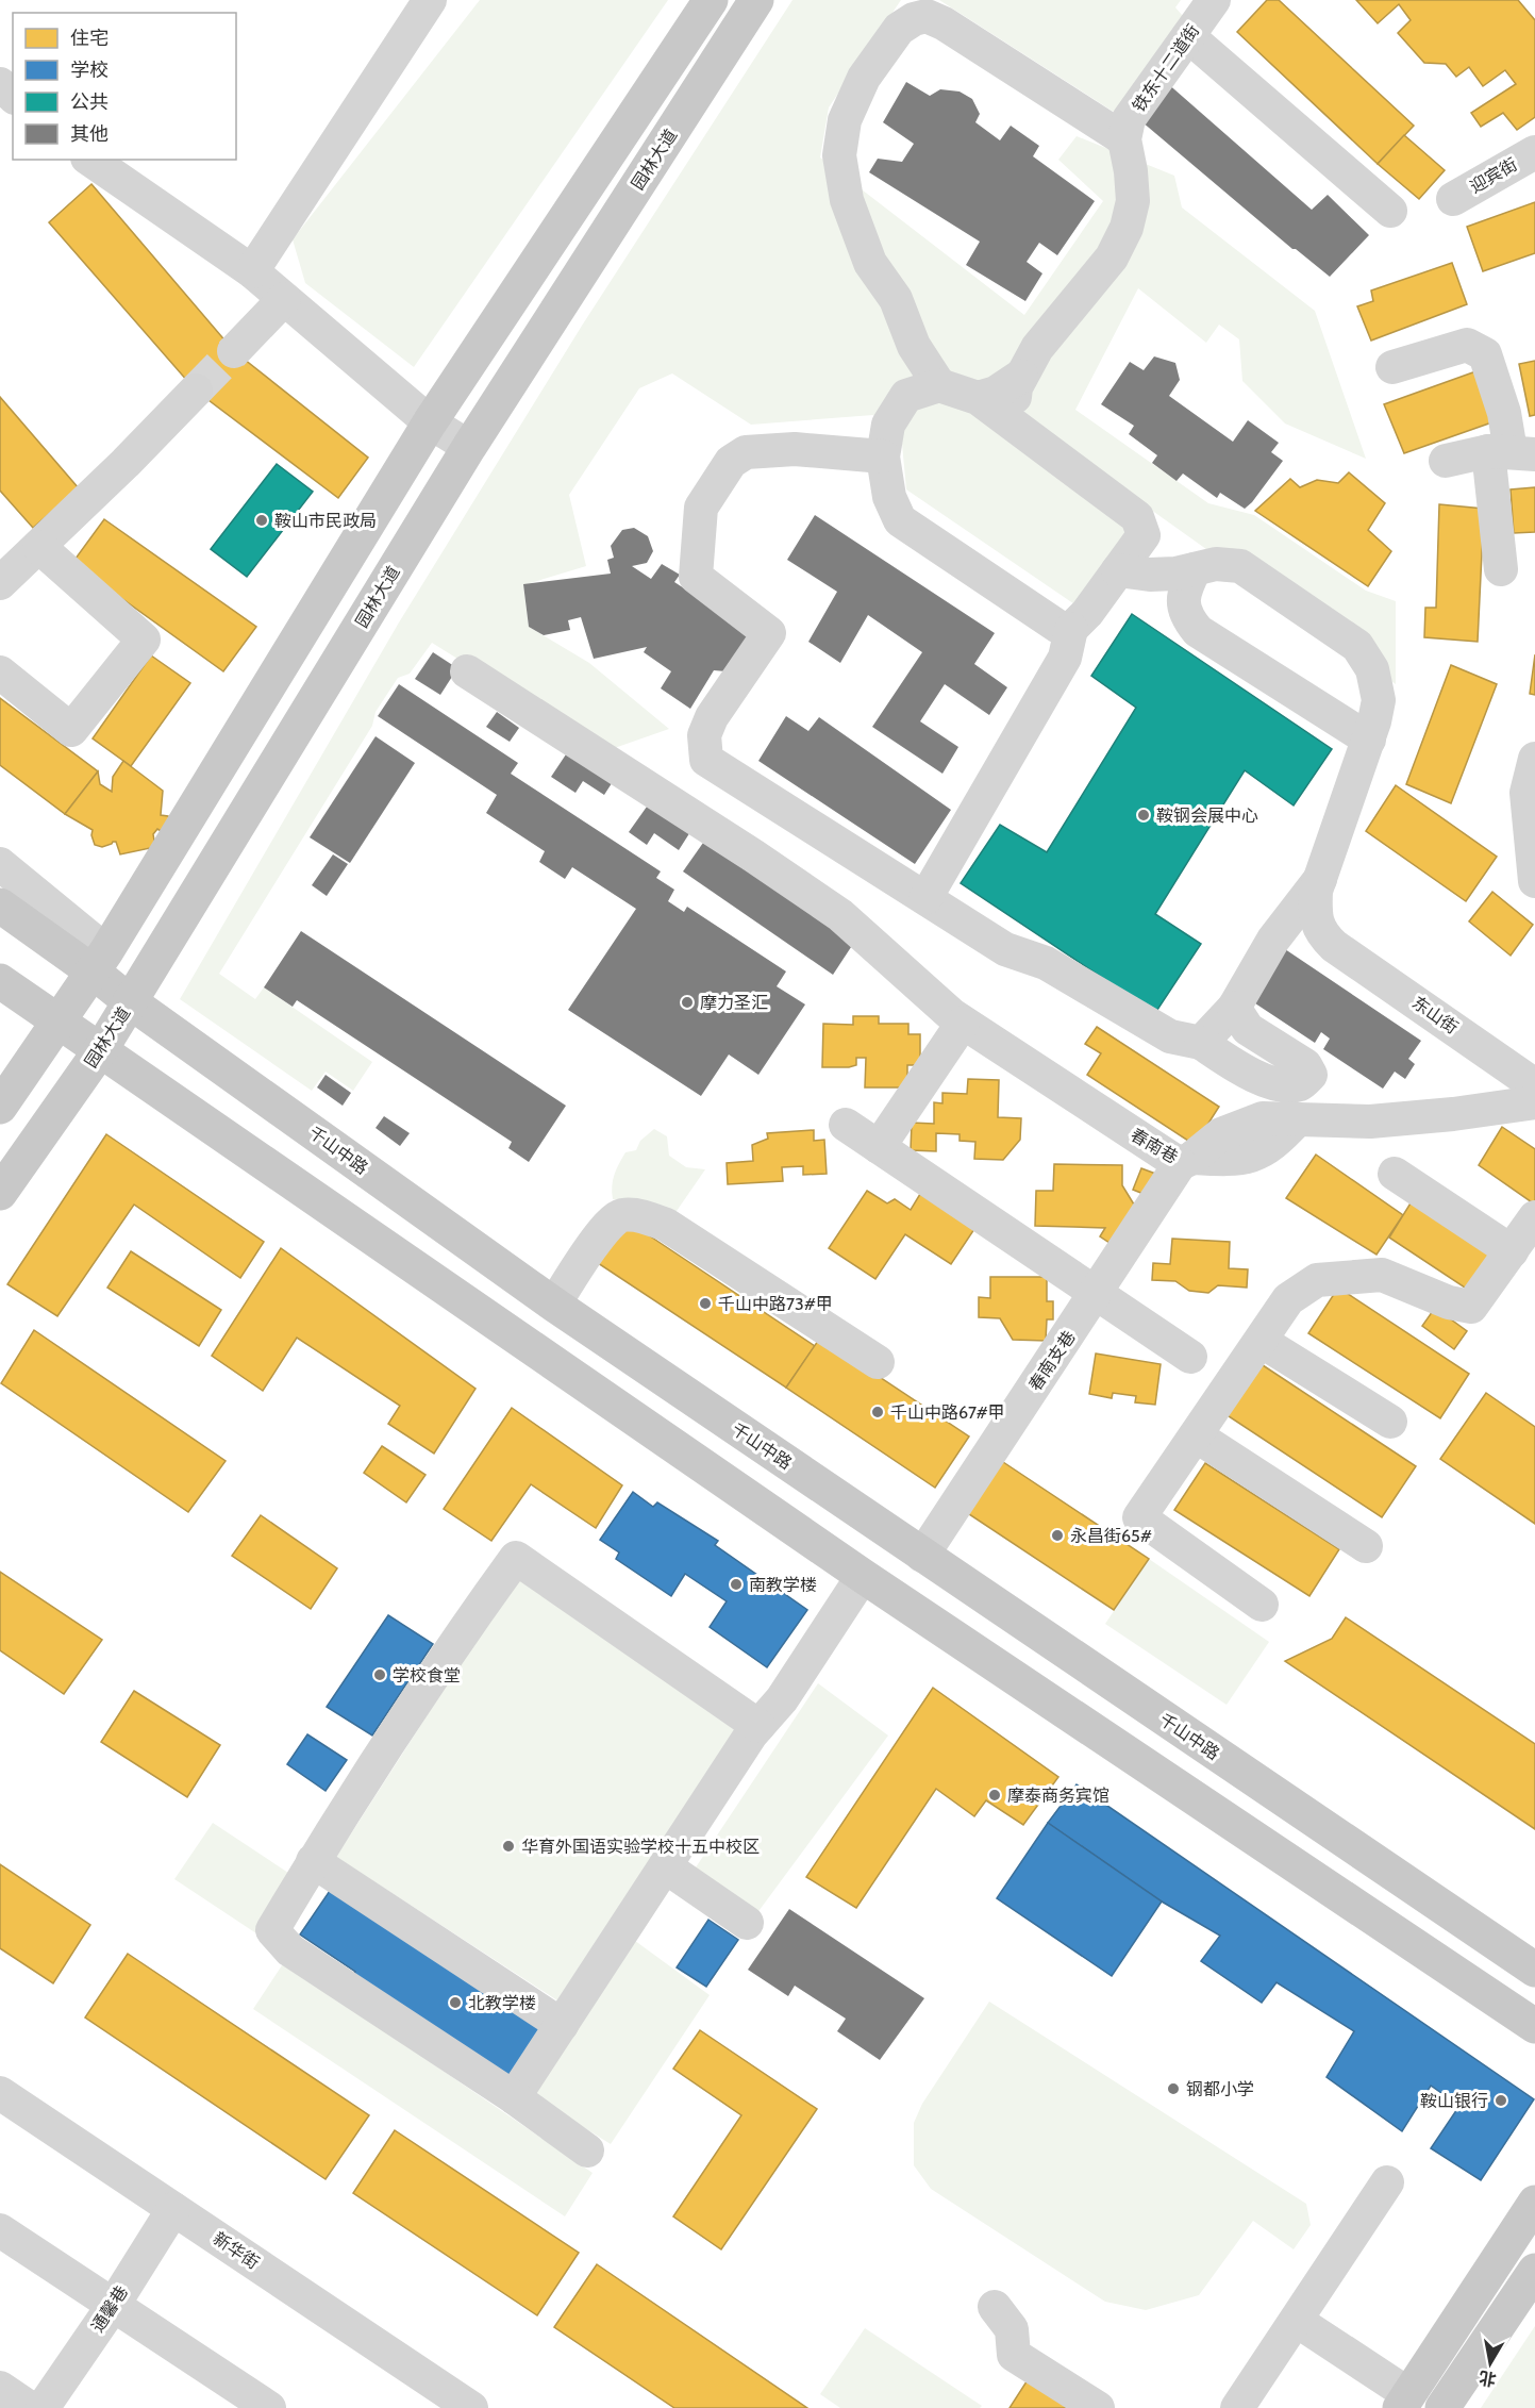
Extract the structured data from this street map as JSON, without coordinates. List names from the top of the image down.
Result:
{
  "streets": {
    "main road": ["园林大道", "千山中路"],
    "street": [
      "铁东十二道街",
      "迎宾街",
      "东山街",
      "春南巷",
      "春南支巷",
      "新华街",
      "通馨巷"
    ]
  },
  "crossings": [
    ["园林大道", "千山中路"],
    ["春南巷", "春南支巷"],
    ["千山中路", "春南支巷"],
    ["新华街", "通馨巷"]
  ],
  "places": [
    "鞍山市民政局",
    "鞍钢会展中心",
    "摩力圣汇",
    "千山中路73#甲",
    "千山中路67#甲",
    "永昌街65#",
    "南教学楼",
    "学校食堂",
    "摩泰商务宾馆",
    "华育外国语实验学校十五中校区",
    "北教学楼",
    "钢都小学",
    "鞍山银行"
  ],
  "legend": [
    "住宅",
    "学校",
    "公共",
    "其他"
  ],
  "north": "bottom"
}
